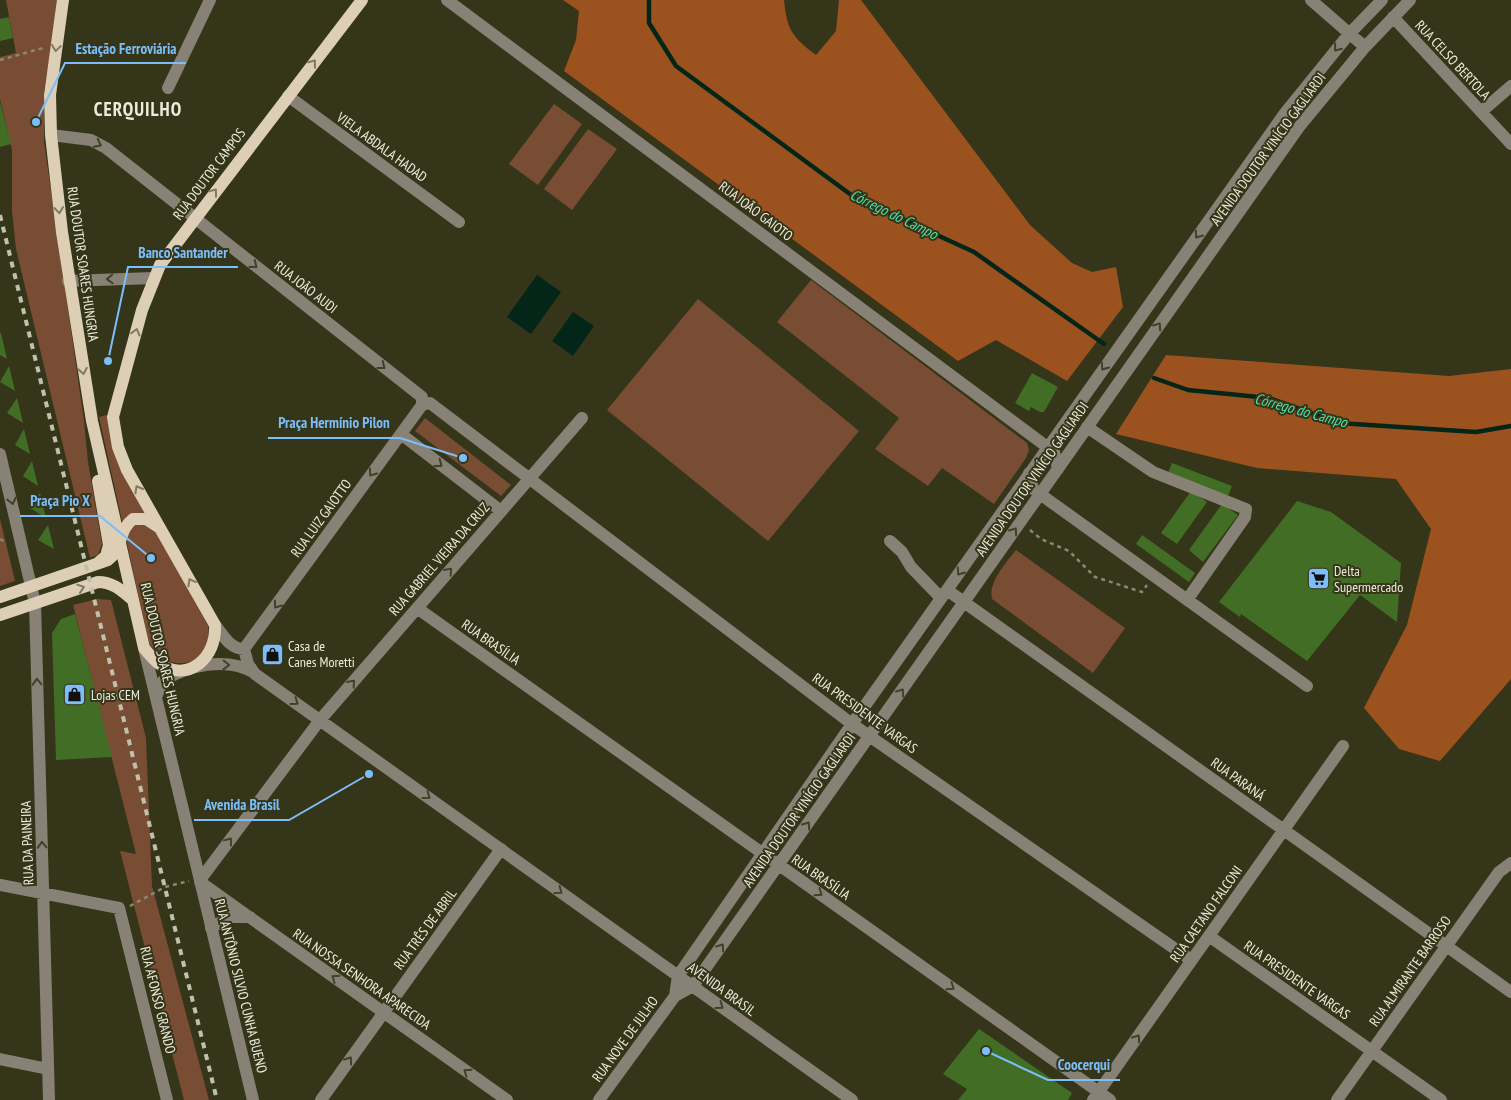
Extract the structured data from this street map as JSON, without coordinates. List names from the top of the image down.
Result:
{
  "streets": {
    "main road": ["RUA DOUTOR CAMPOS", "RUA DOUTOR SOARES HUNGRIA"],
    "street": [
      "RUA CELSO BERTOLA",
      "VIELA ABDALA HADAD",
      "AVENIDA DOUTOR VINÍCIO GAGLIARDI",
      "RUA JOÃO GAIOTO",
      "RUA JOÃO AUDI",
      "RUA LUIZ GAIOTTO",
      "RUA GABRIEL VIEIRA DA CRUZ",
      "RUA BRASÍLIA",
      "RUA PRESIDENTE VARGAS",
      "RUA PARANÁ",
      "RUA DA PAINEIRA",
      "RUA CAETANO FALCONI",
      "RUA TRÊS DE ABRIL",
      "RUA ALMIRANTE BARROSO",
      "RUA NOSSA SENHORA APARECIDA",
      "RUA ANTÔNIO SILVIO CUNHA BUENO",
      "AVENIDA BRASIL",
      "RUA AFONSO GRANDO",
      "RUA NOVE DE JULHO"
    ]
  },
  "crossings": [
    ["RUA CELSO BERTOLA", "AVENIDA DOUTOR VINÍCIO GAGLIARDI"],
    ["VIELA ABDALA HADAD", "RUA DOUTOR CAMPOS"],
    ["AVENIDA DOUTOR VINÍCIO GAGLIARDI", "RUA JOÃO GAIOTO"],
    ["AVENIDA DOUTOR VINÍCIO GAGLIARDI", "RUA BRASÍLIA"],
    ["AVENIDA DOUTOR VINÍCIO GAGLIARDI", "RUA PRESIDENTE VARGAS"],
    ["AVENIDA DOUTOR VINÍCIO GAGLIARDI", "RUA PARANÁ"],
    ["AVENIDA DOUTOR VINÍCIO GAGLIARDI", "AVENIDA BRASIL"],
    ["AVENIDA DOUTOR VINÍCIO GAGLIARDI", "RUA NOVE DE JULHO"],
    ["RUA DOUTOR CAMPOS", "RUA JOÃO AUDI"],
    ["RUA DOUTOR SOARES HUNGRIA", "RUA JOÃO AUDI"],
    ["RUA DOUTOR SOARES HUNGRIA", "RUA GABRIEL VIEIRA DA CRUZ"],
    ["RUA DOUTOR SOARES HUNGRIA", "RUA NOSSA SENHORA APARECIDA"],
    ["RUA DOUTOR SOARES HUNGRIA", "RUA ANTÔNIO SILVIO CUNHA BUENO"],
    ["RUA JOÃO AUDI", "RUA LUIZ GAIOTTO"],
    ["RUA LUIZ GAIOTTO", "AVENIDA BRASIL"],
    ["RUA GABRIEL VIEIRA DA CRUZ", "RUA BRASÍLIA"],
    ["RUA GABRIEL VIEIRA DA CRUZ", "RUA PRESIDENTE VARGAS"],
    ["RUA GABRIEL VIEIRA DA CRUZ", "RUA NOSSA SENHORA APARECIDA"],
    ["RUA GABRIEL VIEIRA DA CRUZ", "RUA ANTÔNIO SILVIO CUNHA BUENO"],
    ["RUA GABRIEL VIEIRA DA CRUZ", "AVENIDA BRASIL"],
    ["RUA BRASÍLIA", "RUA CAETANO FALCONI"],
    ["RUA PRESIDENTE VARGAS", "RUA CAETANO FALCONI"],
    ["RUA PRESIDENTE VARGAS", "RUA ALMIRANTE BARROSO"],
    ["RUA PARANÁ", "RUA CAETANO FALCONI"],
    ["RUA PARANÁ", "RUA ALMIRANTE BARROSO"],
    ["RUA TRÊS DE ABRIL", "RUA NOSSA SENHORA APARECIDA"],
    ["RUA TRÊS DE ABRIL", "AVENIDA BRASIL"],
    ["RUA NOSSA SENHORA APARECIDA", "RUA ANTÔNIO SILVIO CUNHA BUENO"],
    ["AVENIDA BRASIL", "RUA NOVE DE JULHO"]
  ],
  "one_way": [
    "RUA DOUTOR CAMPOS",
    "RUA DOUTOR SOARES HUNGRIA",
    "RUA JOÃO AUDI",
    "RUA LUIZ GAIOTTO",
    "RUA GABRIEL VIEIRA DA CRUZ",
    "RUA BRASÍLIA",
    "RUA CAETANO FALCONI",
    "RUA TRÊS DE ABRIL",
    "RUA NOSSA SENHORA APARECIDA",
    "AVENIDA BRASIL"
  ],
  "districts": ["CERQUILHO"],
  "water": ["Córrego do Campo"],
  "places": {
    "other": [
      "Estação Ferroviária",
      "Banco Santander",
      "Praça Hermínio Pilon",
      "Praça Pio X",
      "Avenida Brasil",
      "Coocerqui"
    ],
    "supermarket": ["Delta Supermercado"],
    "shop": ["Casa de Canes Moretti", "Lojas CEM"]
  }
}
